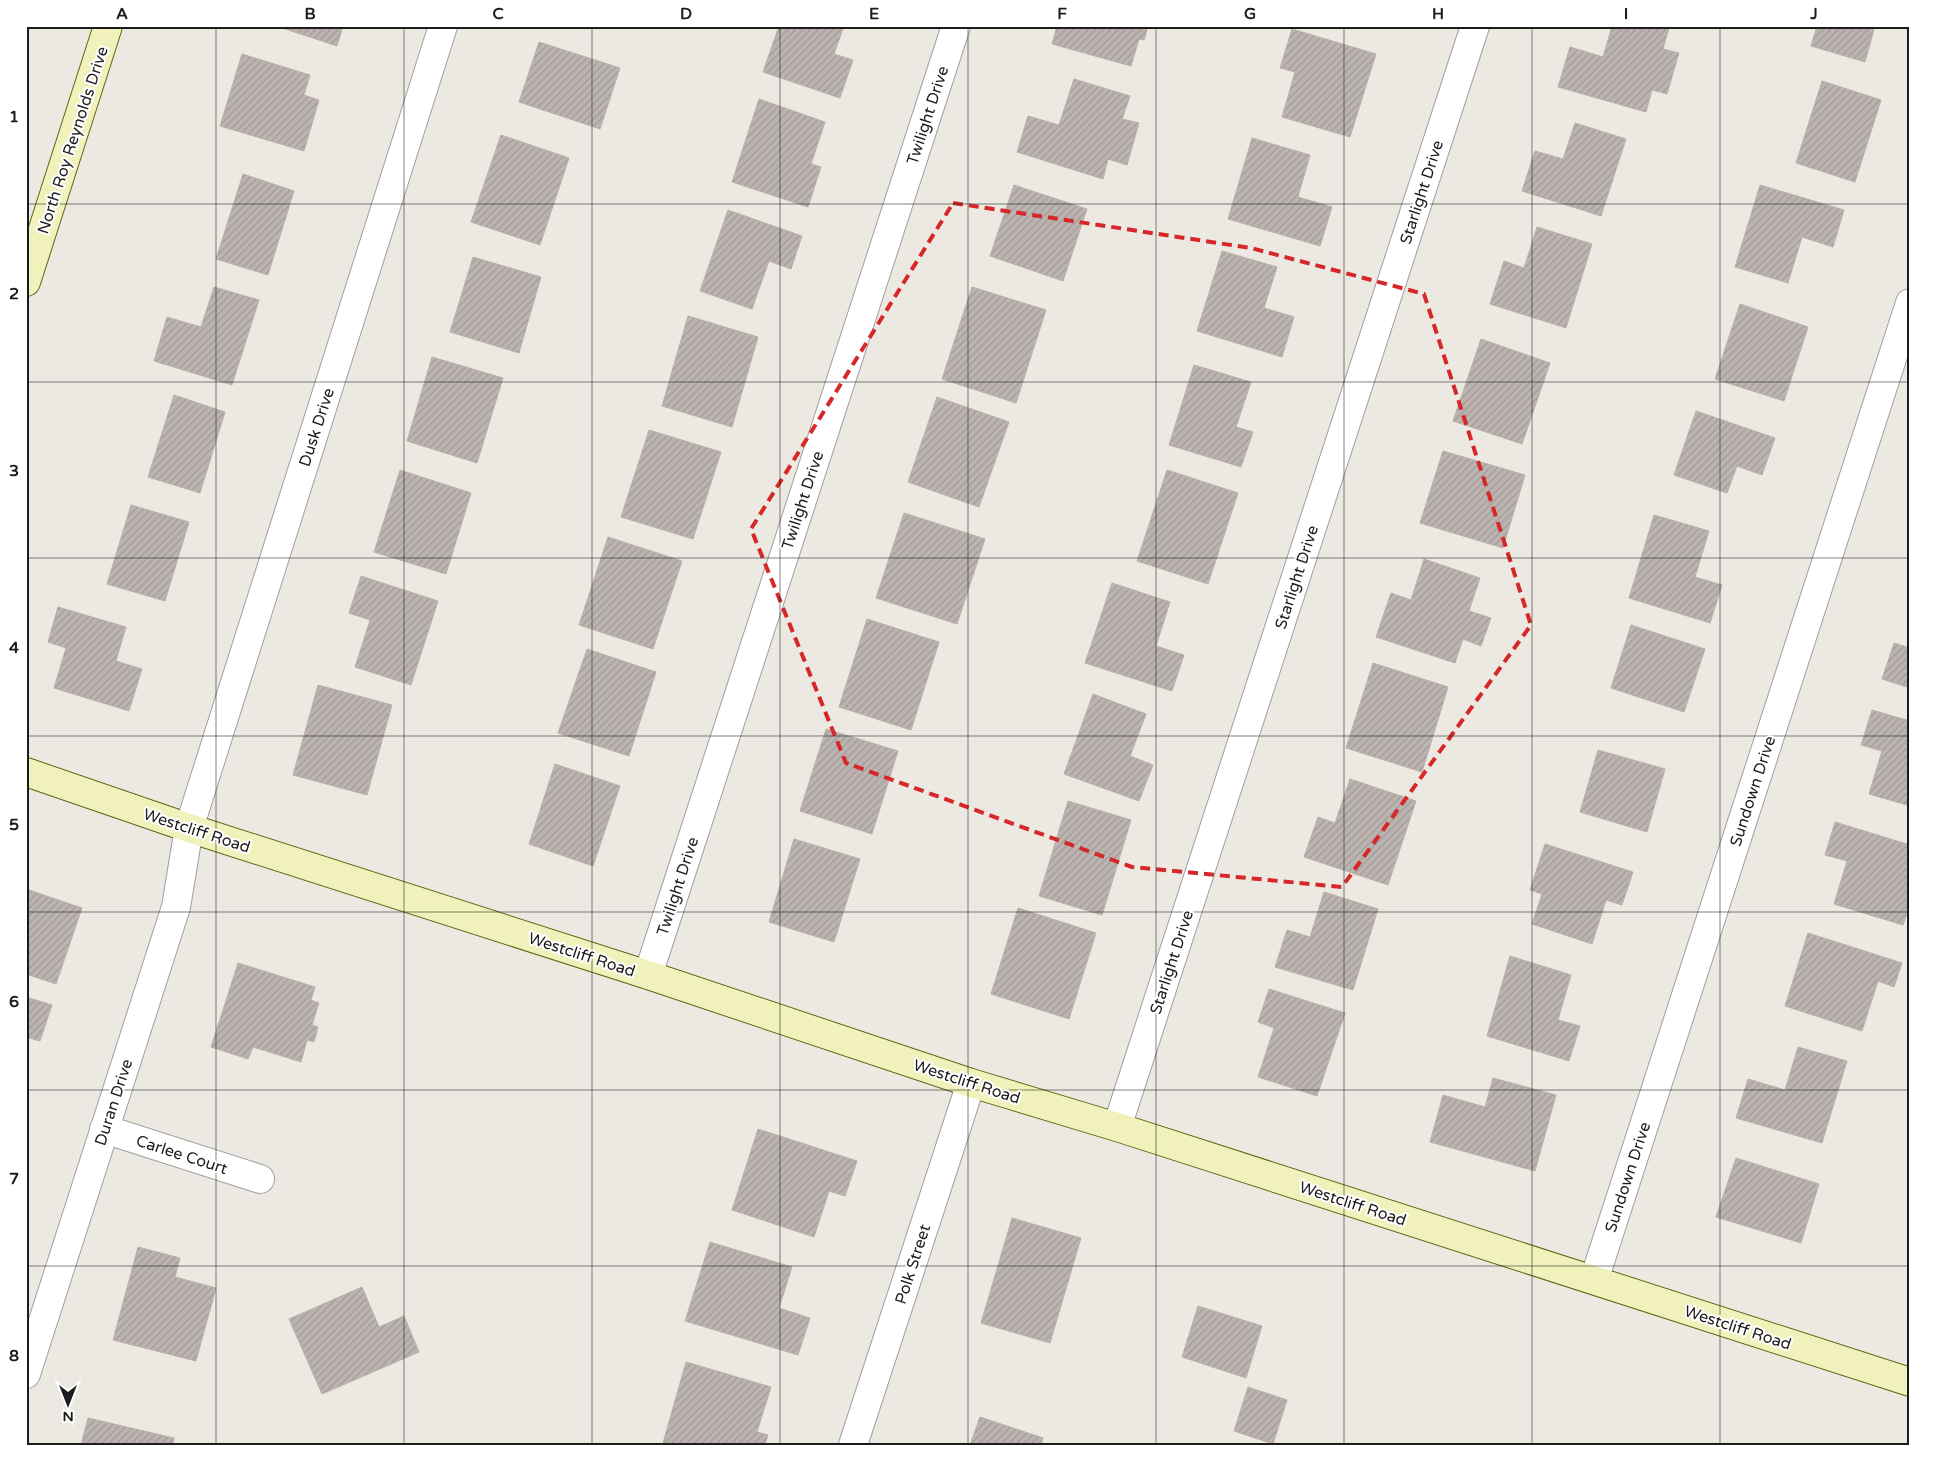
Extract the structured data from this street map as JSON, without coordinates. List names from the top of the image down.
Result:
{
  "streets": {
    "street": [
      "Twilight Drive",
      "North Roy Reynolds Drive",
      "Starlight Drive",
      "Dusk Drive",
      "Sundown Drive",
      "Westcliff Road",
      "Duran Drive",
      "Carlee Court",
      "Polk Street"
    ]
  },
  "crossings": [
    ["Twilight Drive", "Westcliff Road"],
    ["Starlight Drive", "Westcliff Road"],
    ["Dusk Drive", "Westcliff Road"],
    ["Dusk Drive", "Duran Drive"],
    ["Sundown Drive", "Westcliff Road"],
    ["Westcliff Road", "Duran Drive"],
    ["Westcliff Road", "Polk Street"],
    ["Duran Drive", "Carlee Court"]
  ],
  "north": "bottom",
  "grid": {
    "columns": [
      "A",
      "B",
      "C",
      "D",
      "E",
      "F",
      "G",
      "H",
      "I",
      "J"
    ],
    "rows": [
      "1",
      "2",
      "3",
      "4",
      "5",
      "6",
      "7",
      "8"
    ]
  }
}
